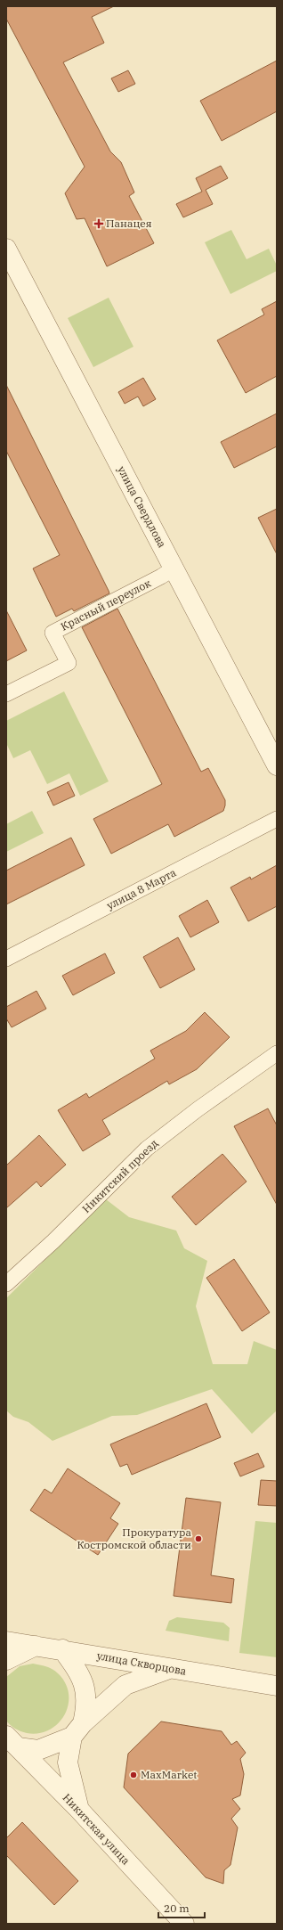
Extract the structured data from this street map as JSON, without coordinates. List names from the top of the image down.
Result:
{
  "streets": {
    "street": [
      "улица Свердлова",
      "Красный переулок",
      "улица 8 Марта",
      "Никитский проезд",
      "улица Скворцова",
      "Никитская улица"
    ]
  },
  "crossings": [
    ["улица Свердлова", "Красный переулок"]
  ],
  "places": {
    "health": ["Панацея"],
    "other": ["Прокуратура Костромской области", "MaxMarket"]
  },
  "scale_bar": "20 m"
}
